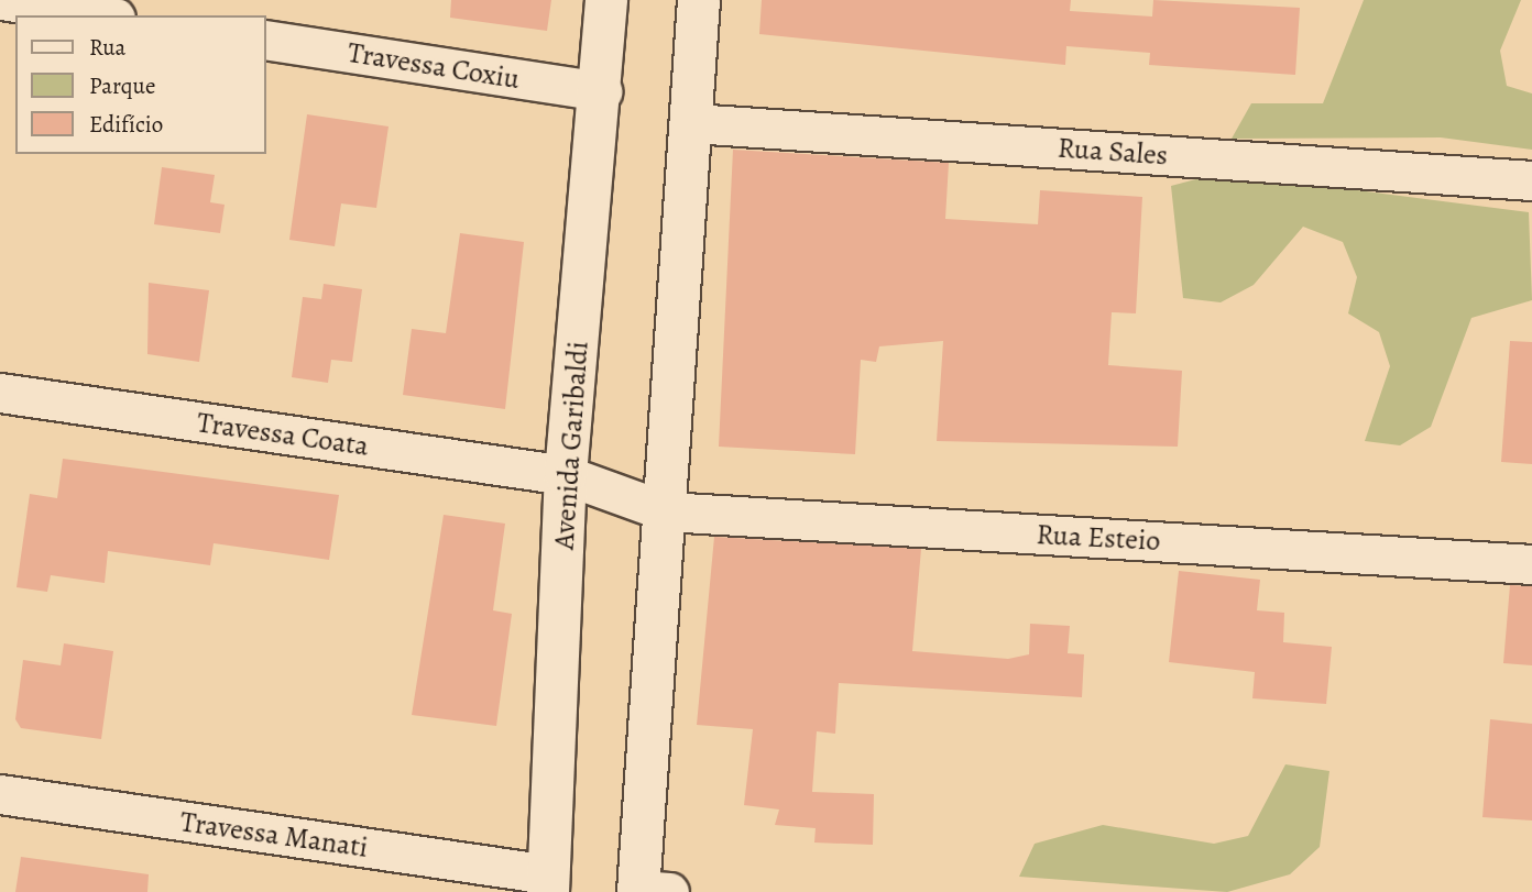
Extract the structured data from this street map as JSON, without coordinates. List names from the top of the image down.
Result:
{
  "streets": {
    "main road": ["Avenida Garibaldi"],
    "street": [
      "Travessa Coxiu",
      "Rua Sales",
      "Travessa Coata",
      "Rua Esteio",
      "Travessa Manati"
    ]
  },
  "crossings": [
    ["Travessa Coxiu", "Avenida Garibaldi"],
    ["Travessa Coata", "Avenida Garibaldi"],
    ["Travessa Coata", "Rua Esteio"],
    ["Avenida Garibaldi", "Travessa Manati"]
  ],
  "legend": ["Rua", "Parque", "Edifício"]
}
